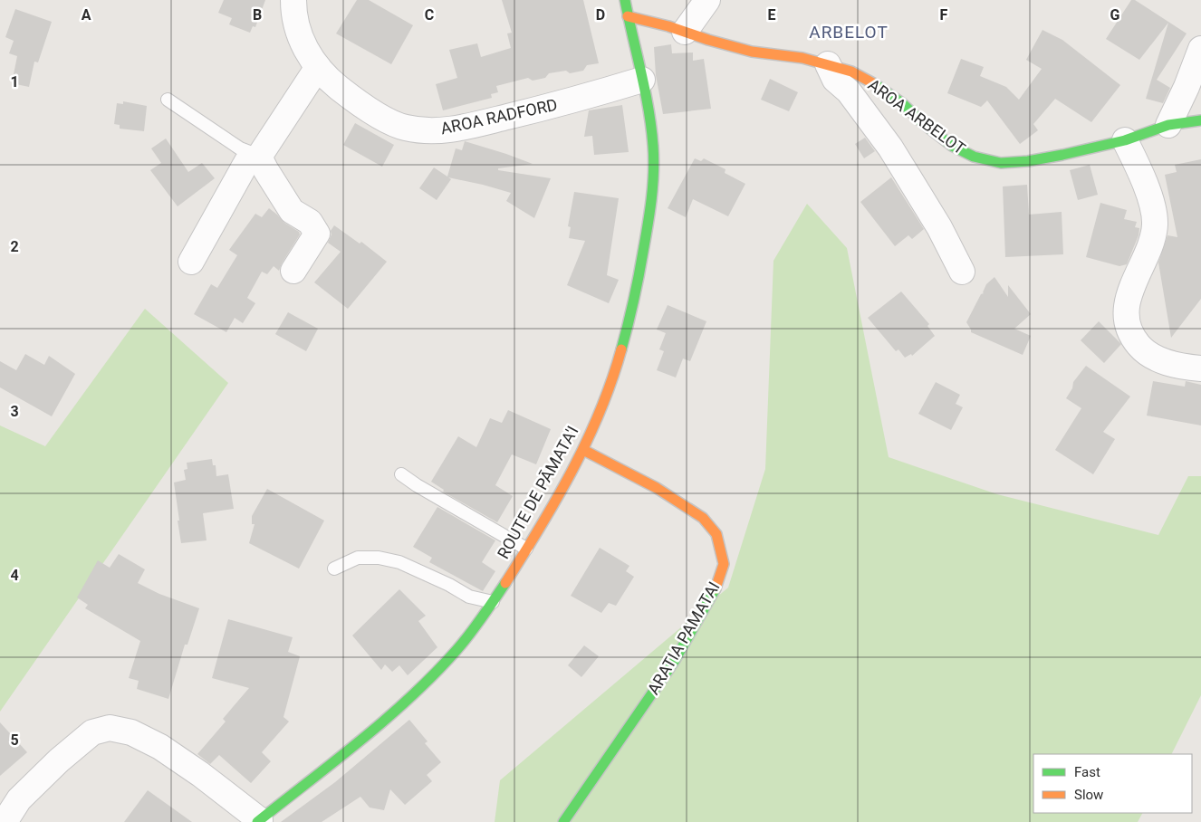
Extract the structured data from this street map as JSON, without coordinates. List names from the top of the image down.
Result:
{
  "streets": {
    "street": [
      "AROA RADFORD",
      "AROA ARBELOT",
      "ROUTE DE PĀMATA'I",
      "ARATIA PAMATAI"
    ]
  },
  "crossings": [
    ["AROA RADFORD", "ROUTE DE PĀMATA'I"],
    ["AROA ARBELOT", "ROUTE DE PĀMATA'I"],
    ["ROUTE DE PĀMATA'I", "ARATIA PAMATAI"]
  ],
  "districts": ["ARBELOT"],
  "legend": ["Fast", "Slow"],
  "grid": {
    "columns": [
      "A",
      "B",
      "C",
      "D",
      "E",
      "F",
      "G"
    ],
    "rows": [
      "1",
      "2",
      "3",
      "4",
      "5"
    ]
  }
}
